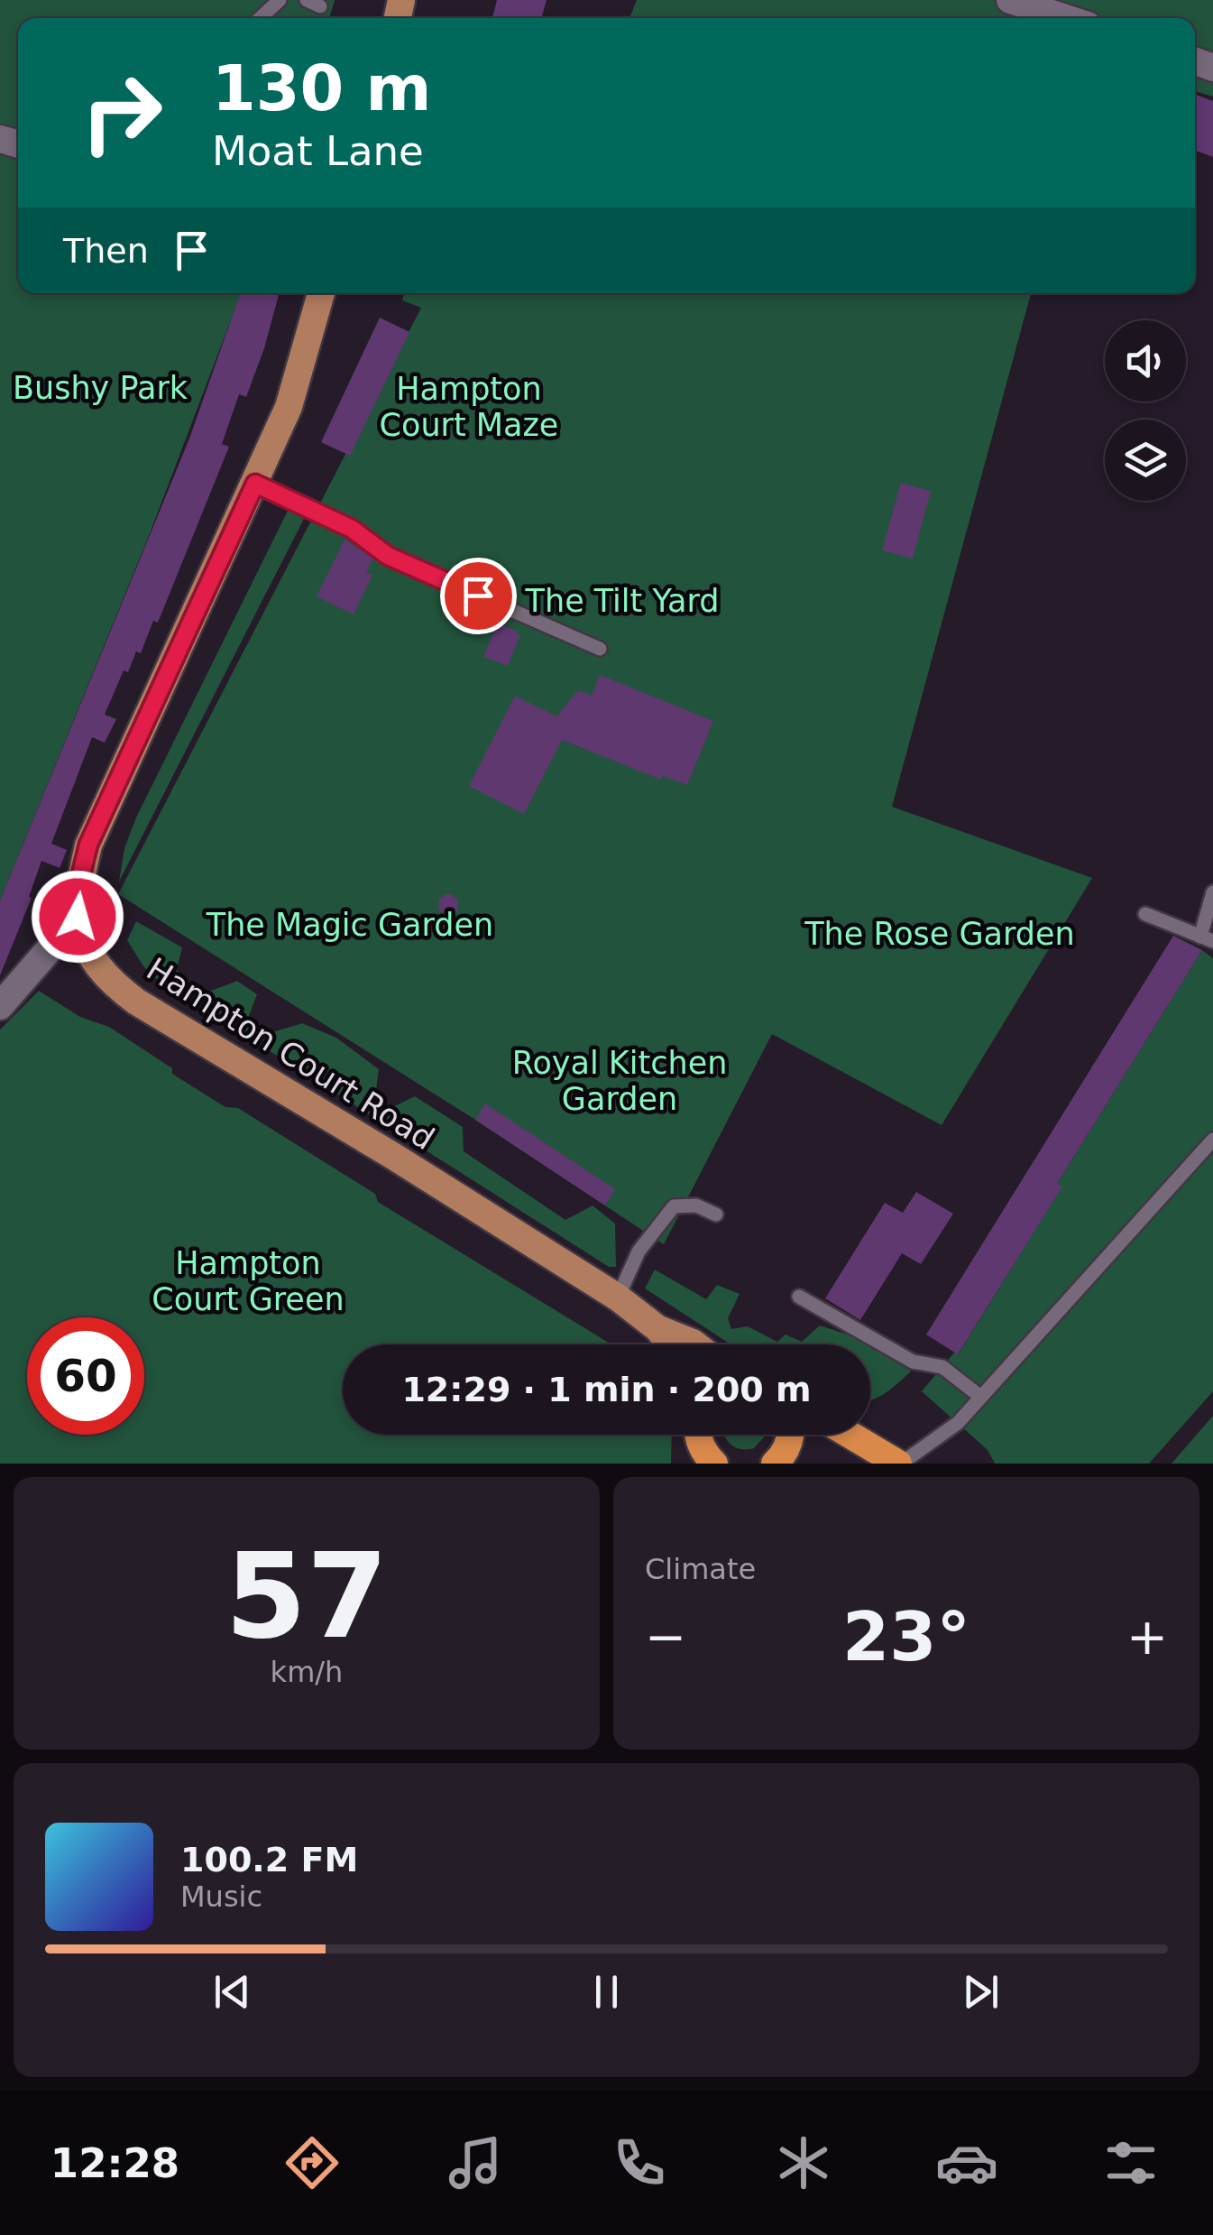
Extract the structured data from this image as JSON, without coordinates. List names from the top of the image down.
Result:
{
  "streets": {
    "main road": ["Hampton Court Road"]
  },
  "parks": [
    "Bushy Park",
    "Hampton Court Maze",
    "The Tilt Yard",
    "The Magic Garden",
    "The Rose Garden",
    "Royal Kitchen Garden",
    "Hampton Court Green"
  ],
  "page": {
    "turn": ["130 m", "Moat Lane"],
    "then": "Then",
    "limit": "60",
    "trip": "12:29 · 1 min · 200 m",
    "tile": [
      ["57", "km/h"],
      "Climate"
    ],
    "heat": ["−", "23°", "+"],
    "song": ["100.2 FM", "Music"],
    "tabs": "12:28"
  }
}
